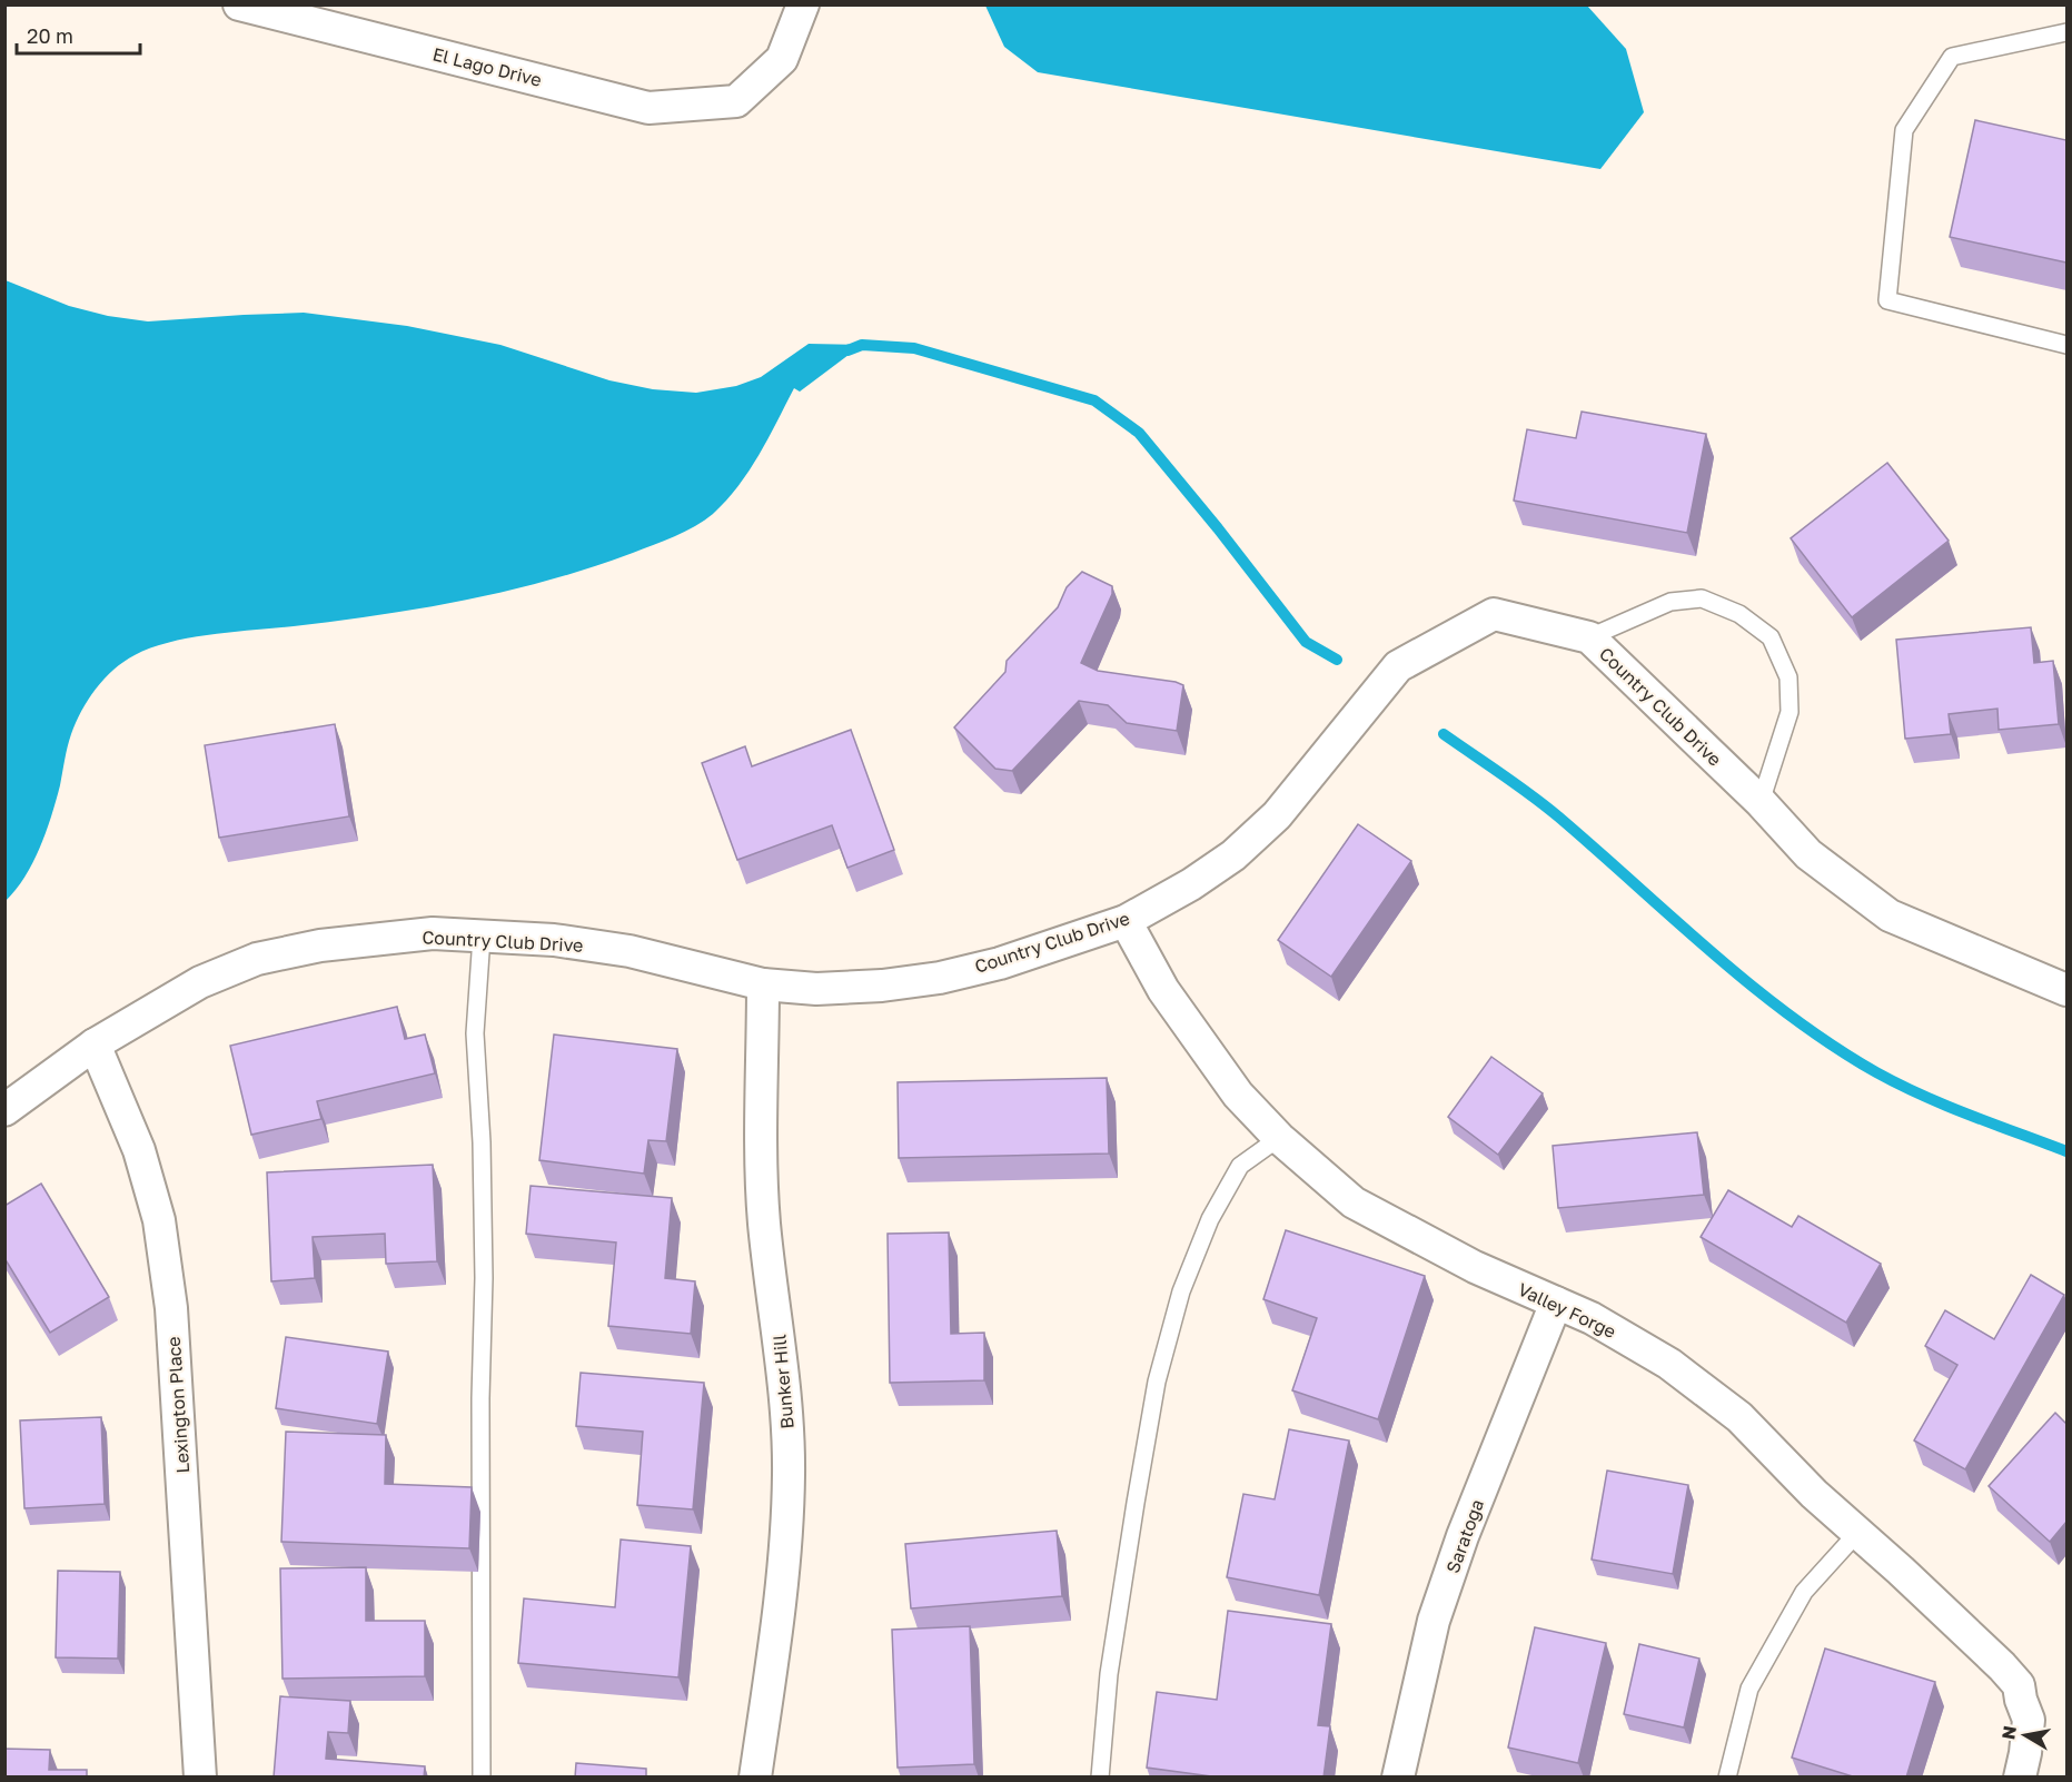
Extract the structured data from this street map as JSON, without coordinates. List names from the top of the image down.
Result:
{
  "streets": {
    "street": [
      "El Lago Drive",
      "Country Club Drive",
      "Valley Forge",
      "Bunker Hill",
      "Lexington Place",
      "Saratoga"
    ]
  },
  "crossings": [
    ["Country Club Drive", "Valley Forge"],
    ["Country Club Drive", "Bunker Hill"],
    ["Country Club Drive", "Lexington Place"],
    ["Valley Forge", "Saratoga"]
  ],
  "scale_bar": "20 m",
  "north": "left"
}
